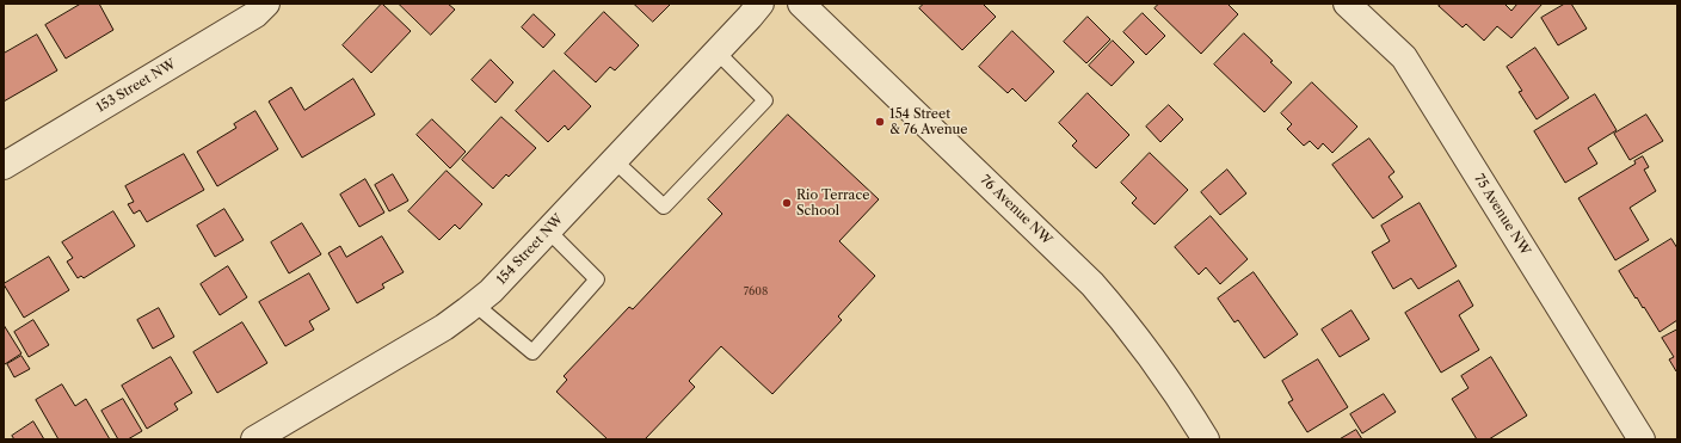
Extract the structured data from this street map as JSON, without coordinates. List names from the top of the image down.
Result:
{
  "streets": {
    "street": [
      "153 Street NW",
      "76 Avenue NW",
      "75 Avenue NW",
      "154 Street NW"
    ]
  },
  "places": ["154 Street & 76 Avenue", "Rio Terrace School"],
  "house_numbers": ["7608"]
}
